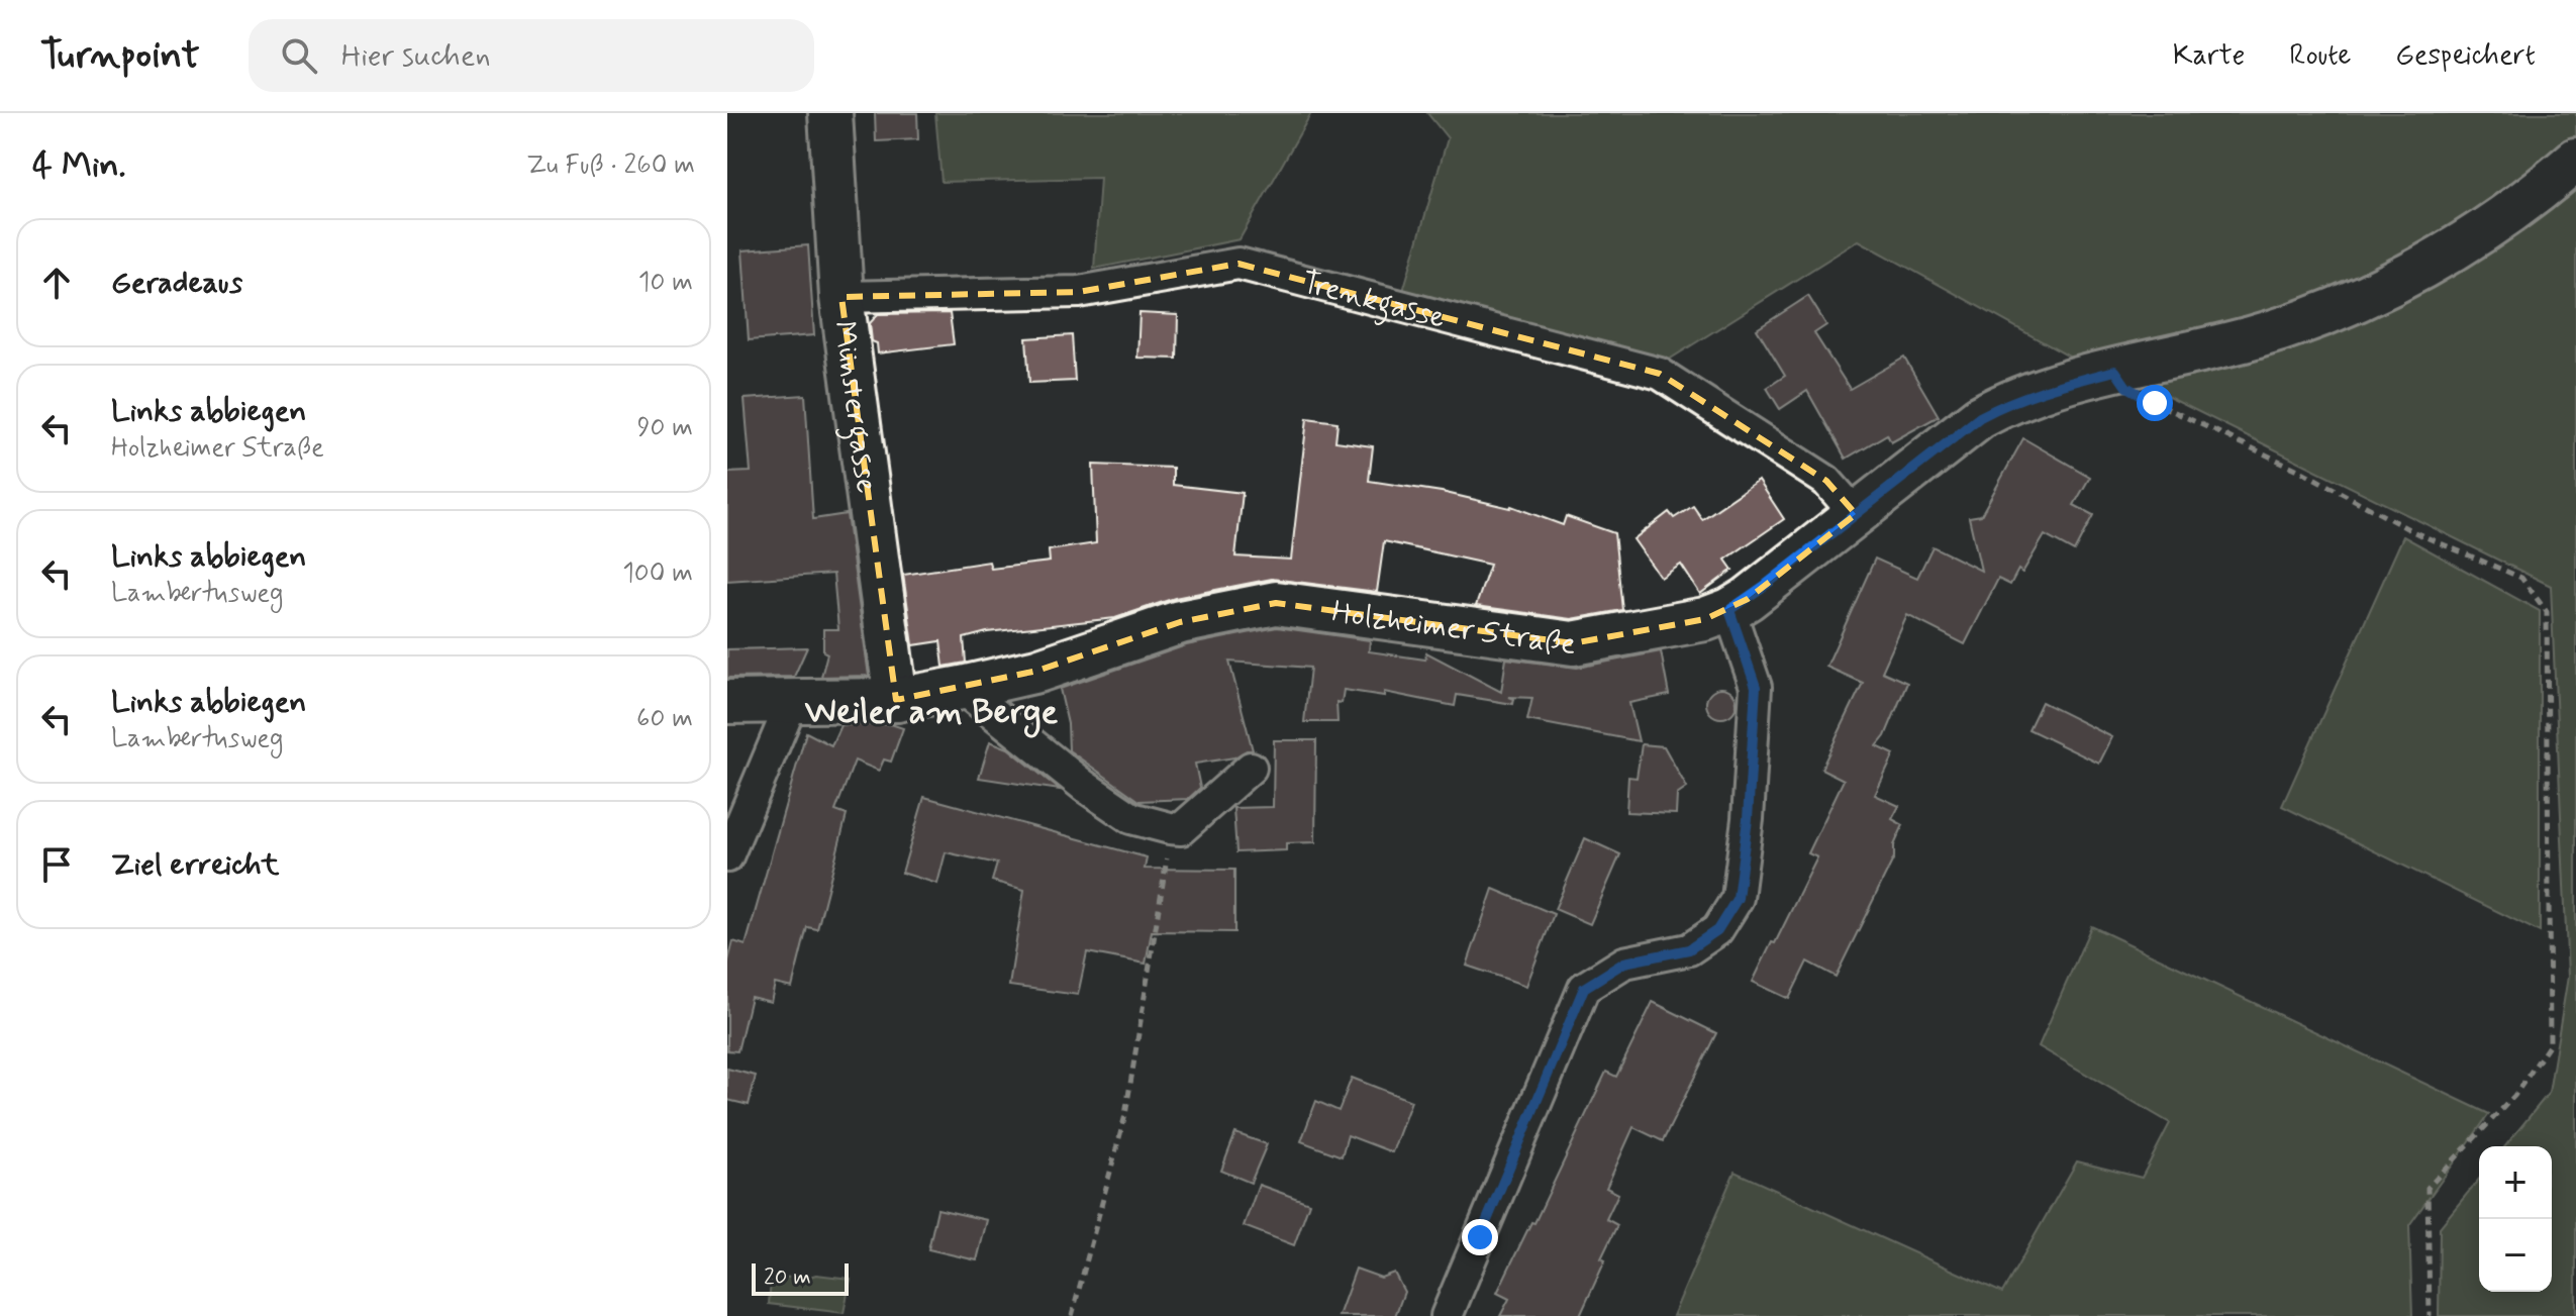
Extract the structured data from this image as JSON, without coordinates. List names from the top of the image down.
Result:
{
  "streets": {
    "main road": ["Münstergasse", "Holzheimer Straße"],
    "street": ["Trenkgasse"]
  },
  "crossings": [
    ["Trenkgasse", "Münstergasse"],
    ["Trenkgasse", "Holzheimer Straße"],
    ["Münstergasse", "Holzheimer Straße"]
  ],
  "districts": ["Weiler am Berge"],
  "scale_bar": "20 m",
  "page": {
    "header": "Turnpoint",
    "search": "Hier suchen",
    "nav": ["Karte", "Route", "Gespeichert"],
    "heading": ["4 Min.", "Zu Fuß · 260 m"],
    "list": [
      ["Geradeaus", "10 m"],
      ["Links abbiegen", "Holzheimer Straße", "90 m"],
      ["Links abbiegen", "Lambertusweg", "100 m"],
      ["Links abbiegen", "Lambertusweg", "60 m"],
      "Ziel erreicht"
    ],
    "map_buttons": ["+", "−"],
    "scale": "20 m"
  }
}
